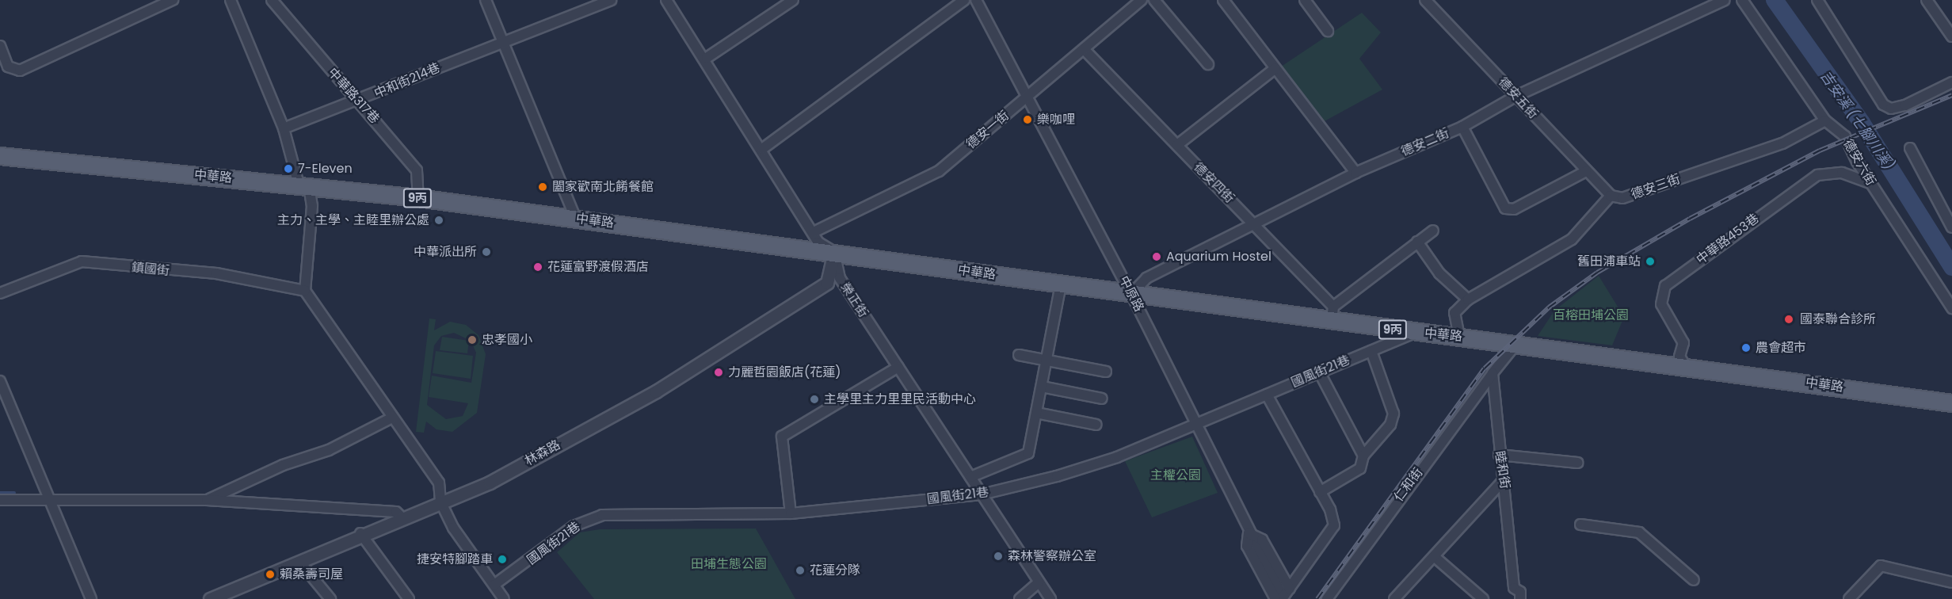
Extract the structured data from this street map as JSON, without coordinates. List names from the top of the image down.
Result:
{
  "streets": {
    "main road": ["中華路", "9丙"],
    "street": [
      "中和街214巷",
      "中華路317巷",
      "德安五街",
      "德安一街",
      "德安二街",
      "德安六街",
      "德安四街",
      "德安三街",
      "中華路453巷",
      "鎮國街",
      "中原路",
      "榮正街",
      "國風街21巷",
      "林森路",
      "睦和街",
      "仁和街"
    ]
  },
  "crossings": [
    ["中和街214巷", "中華路317巷"],
    ["中華路317巷", "中華路"],
    ["德安五街", "德安二街"],
    ["德安五街", "德安三街"],
    ["德安一街", "德安四街"],
    ["德安一街", "中原路"],
    ["德安二街", "中華路"],
    ["德安二街", "德安四街"],
    ["德安二街", "中原路"],
    ["德安六街", "德安三街"],
    ["德安六街", "中華路453巷"],
    ["中華路", "德安四街"],
    ["中華路", "中華路453巷"],
    ["中華路", "中原路"],
    ["中華路", "榮正街"],
    ["中華路", "國風街21巷"],
    ["中華路", "林森路"],
    ["中原路", "國風街21巷"],
    ["榮正街", "國風街21巷"],
    ["榮正街", "林森路"],
    ["睦和街", "仁和街"]
  ],
  "water": ["吉安溪 (七腳川溪)"],
  "parks": ["百榕田埔公園", "主權公園", "田埔生態公園"],
  "places": [
    "樂咖哩",
    "7-Eleven",
    "闔家歡南北餚餐館",
    "主力、主學、主睦里辦公處",
    "中華派出所",
    "Aquarium Hostel",
    "舊田浦車站",
    "花蓮富野渡假酒店",
    "國泰聯合診所",
    "忠孝國小",
    "農會超市",
    "力麗哲園飯店(花蓮)",
    "主學里主力里里民活動中心",
    "森林警察辦公室",
    "捷安特腳踏車",
    "花蓮分隊",
    "賴桑壽司屋"
  ]
}
